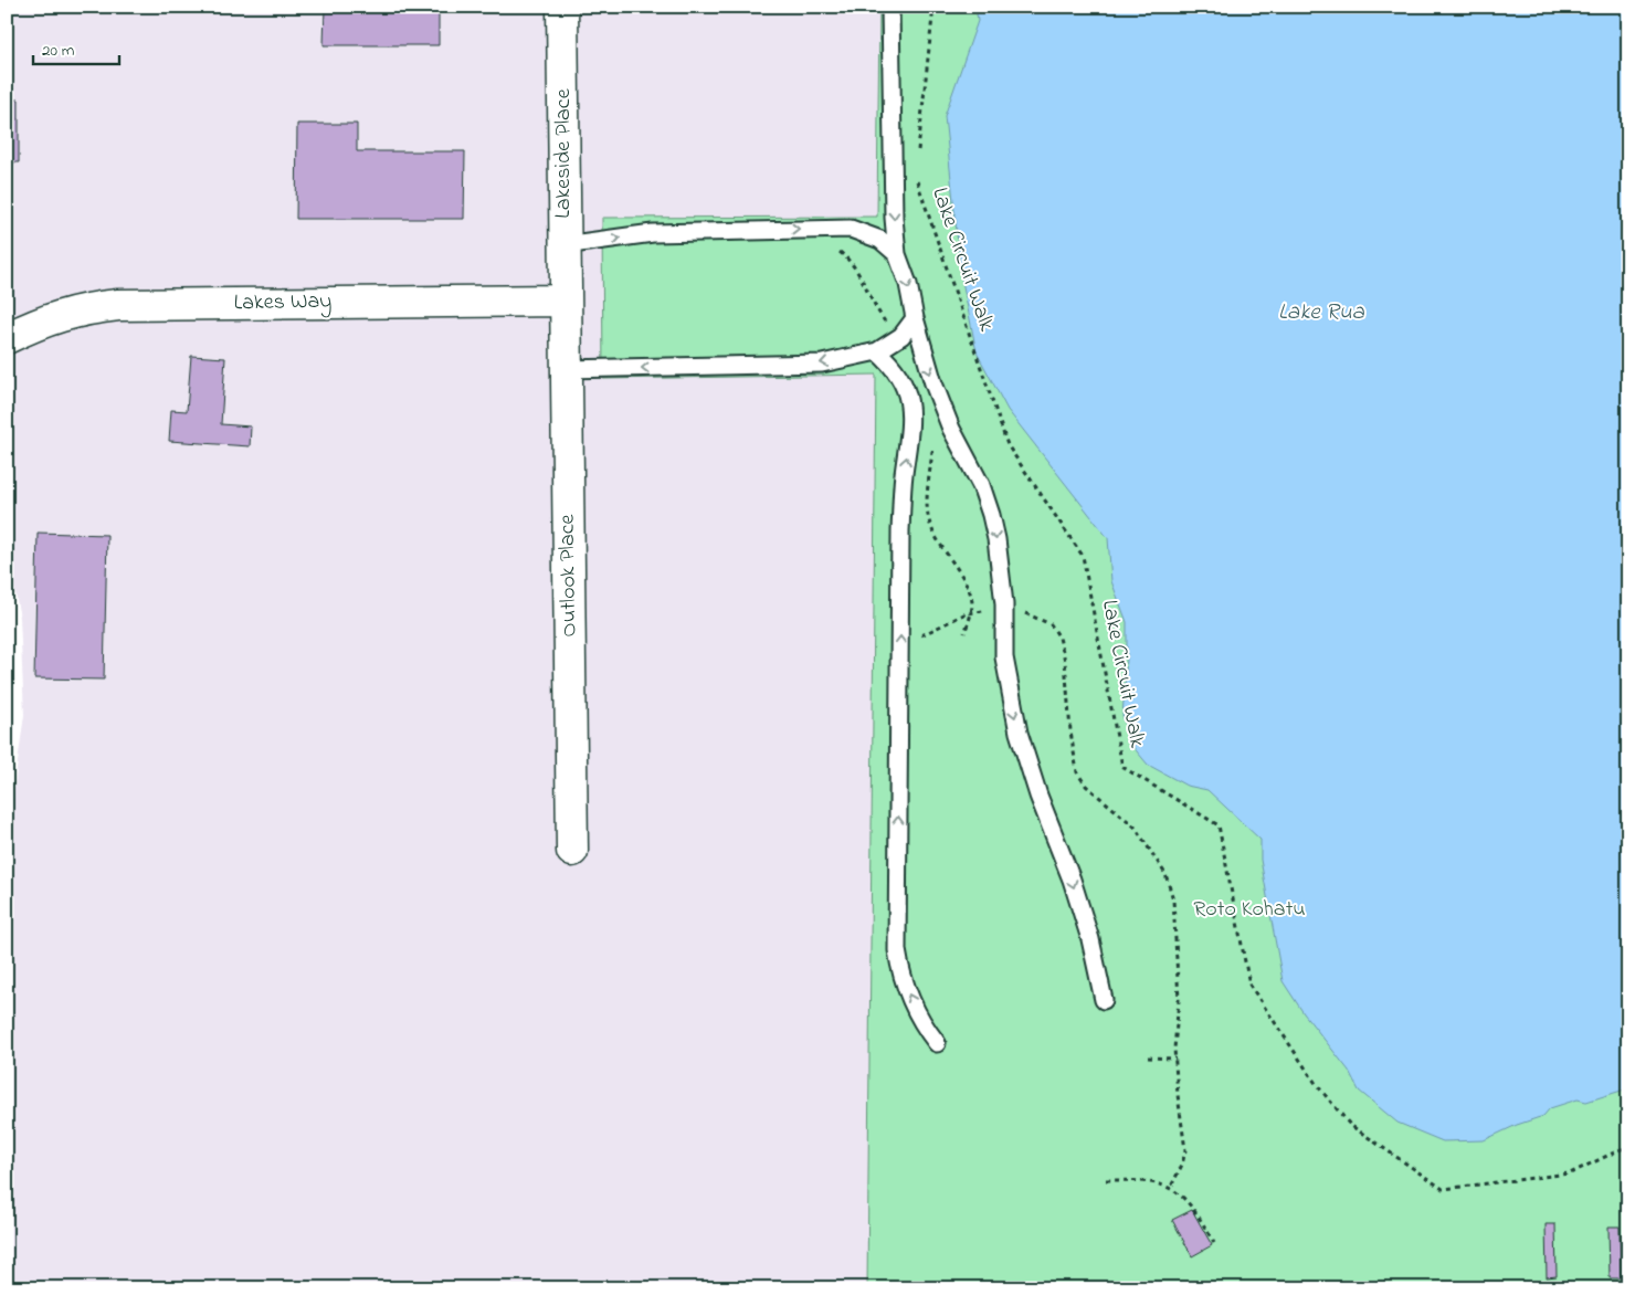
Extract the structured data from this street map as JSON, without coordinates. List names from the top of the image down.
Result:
{
  "streets": {
    "street": ["Lakeside Place", "Lakes Way", "Outlook Place"],
    "path": ["Lake Circuit Walk"]
  },
  "crossings": [
    ["Lakeside Place", "Lakes Way"],
    ["Lakeside Place", "Outlook Place"],
    ["Lakes Way", "Outlook Place"]
  ],
  "water": ["Lake Rua"],
  "parks": ["Roto Kohatu"],
  "scale_bar": "20 m"
}
